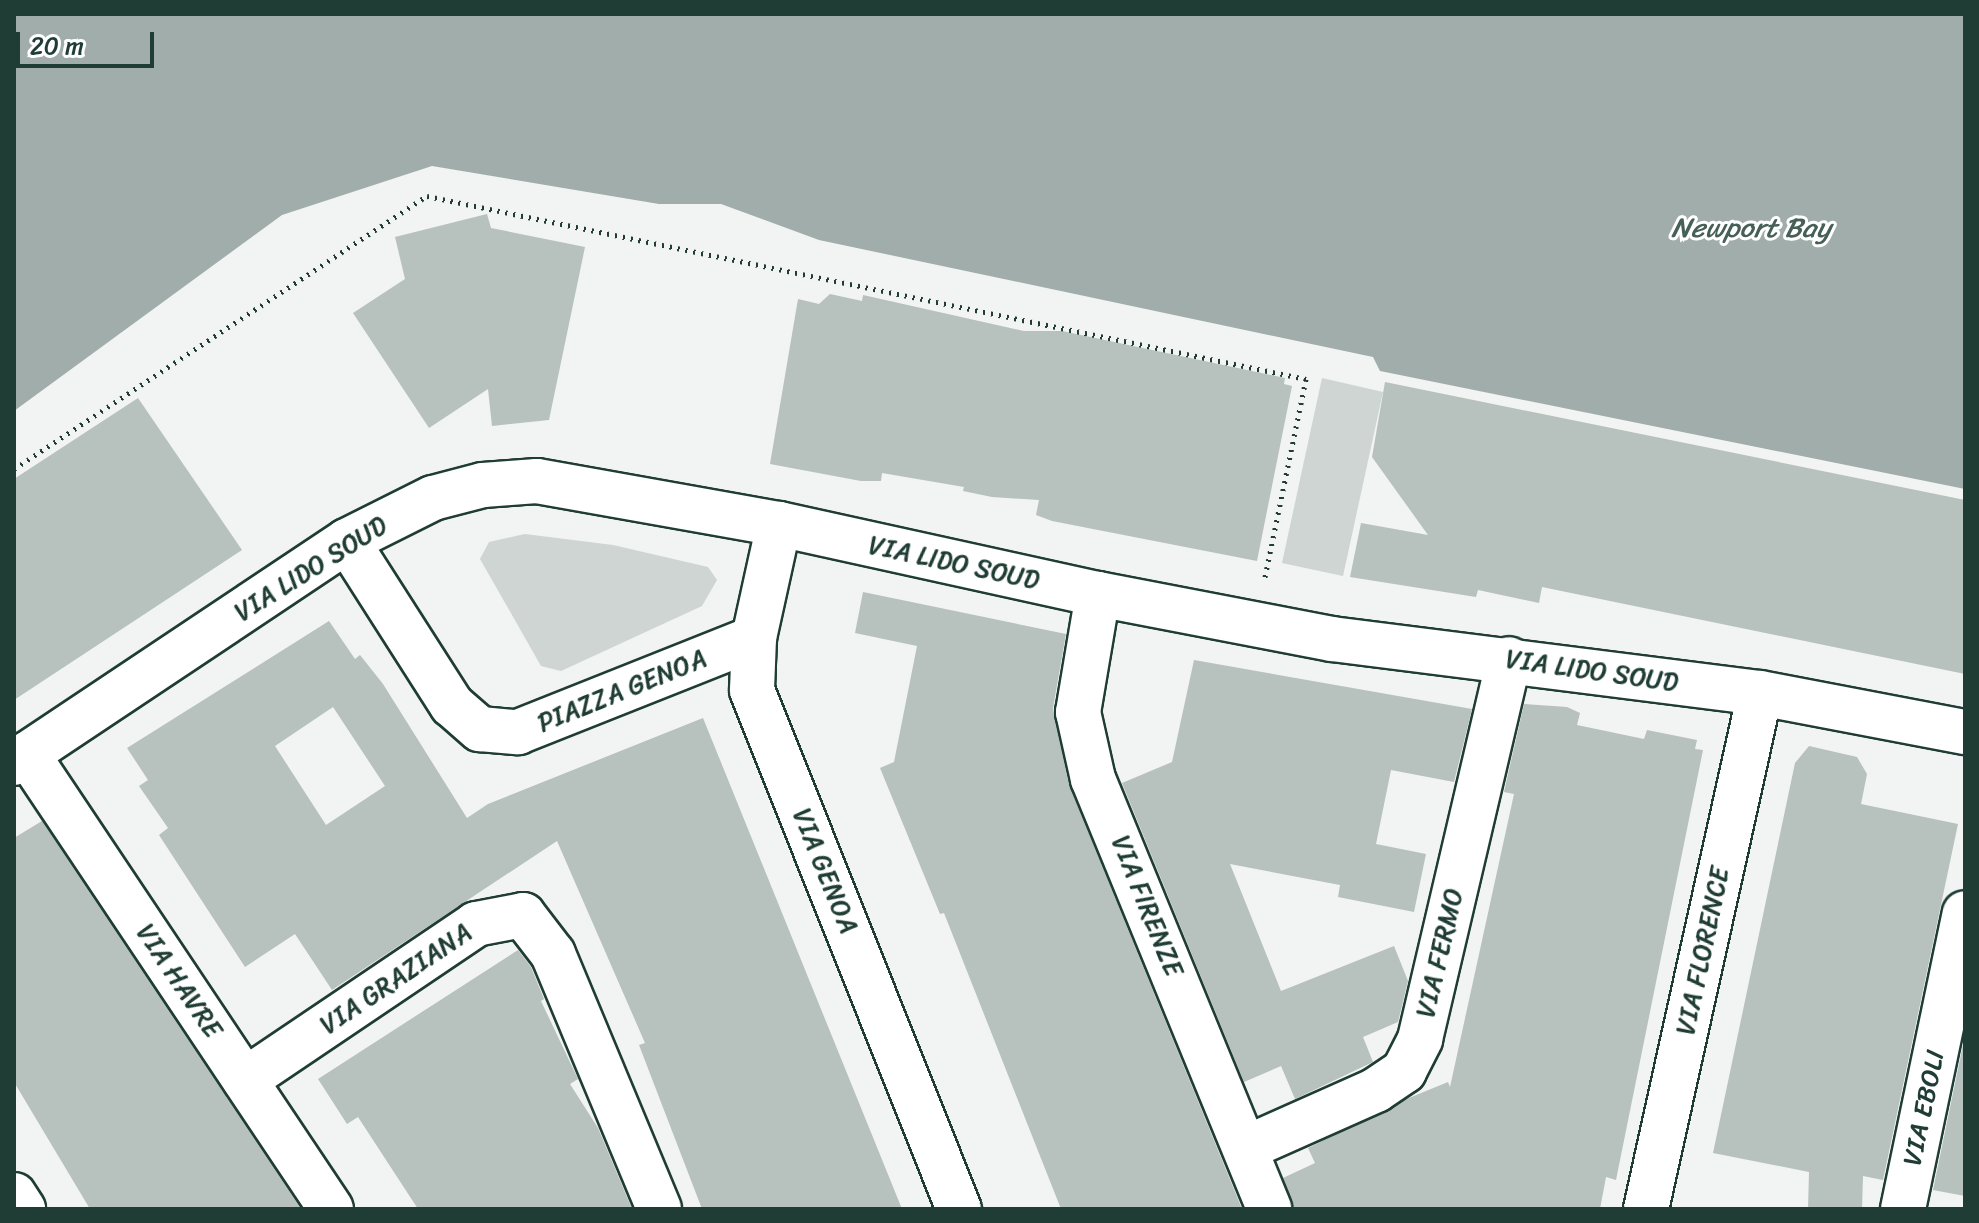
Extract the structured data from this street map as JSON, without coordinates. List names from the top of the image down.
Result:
{
  "streets": {
    "street": [
      "VIA LIDO SOUD",
      "PIAZZA GENOA",
      "VIA GENOA",
      "VIA FIRENZE",
      "VIA FLORENCE",
      "VIA FERMO",
      "VIA GRAZIANA",
      "VIA HAVRE",
      "VIA EBOLI"
    ]
  },
  "crossings": [
    ["VIA LIDO SOUD", "PIAZZA GENOA"],
    ["VIA LIDO SOUD", "VIA GENOA"],
    ["VIA LIDO SOUD", "VIA FIRENZE"],
    ["VIA LIDO SOUD", "VIA FLORENCE"],
    ["VIA LIDO SOUD", "VIA FERMO"],
    ["VIA LIDO SOUD", "VIA HAVRE"],
    ["PIAZZA GENOA", "VIA GENOA"],
    ["VIA FIRENZE", "VIA FERMO"],
    ["VIA GRAZIANA", "VIA HAVRE"]
  ],
  "water": ["Newport Bay"],
  "scale_bar": "20 m"
}
